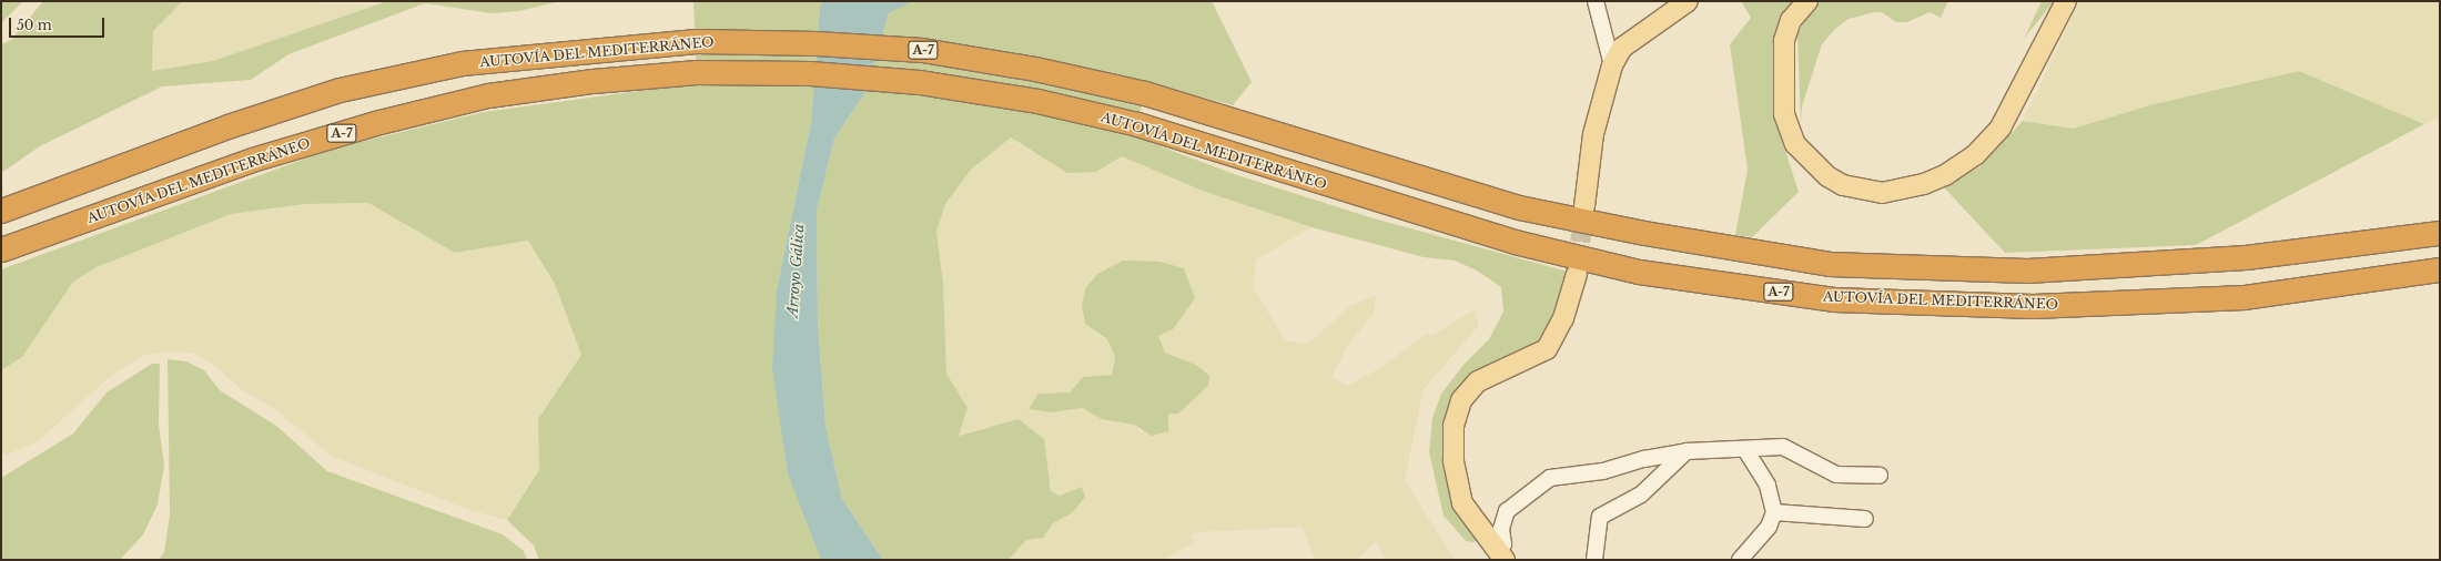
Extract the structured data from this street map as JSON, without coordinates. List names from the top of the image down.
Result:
{
  "streets": {
    "highway": ["A-7", "AUTOVÍA DEL MEDITERRÁNEO"]
  },
  "water": ["Arroyo Gálica"],
  "scale_bar": "50 m"
}
